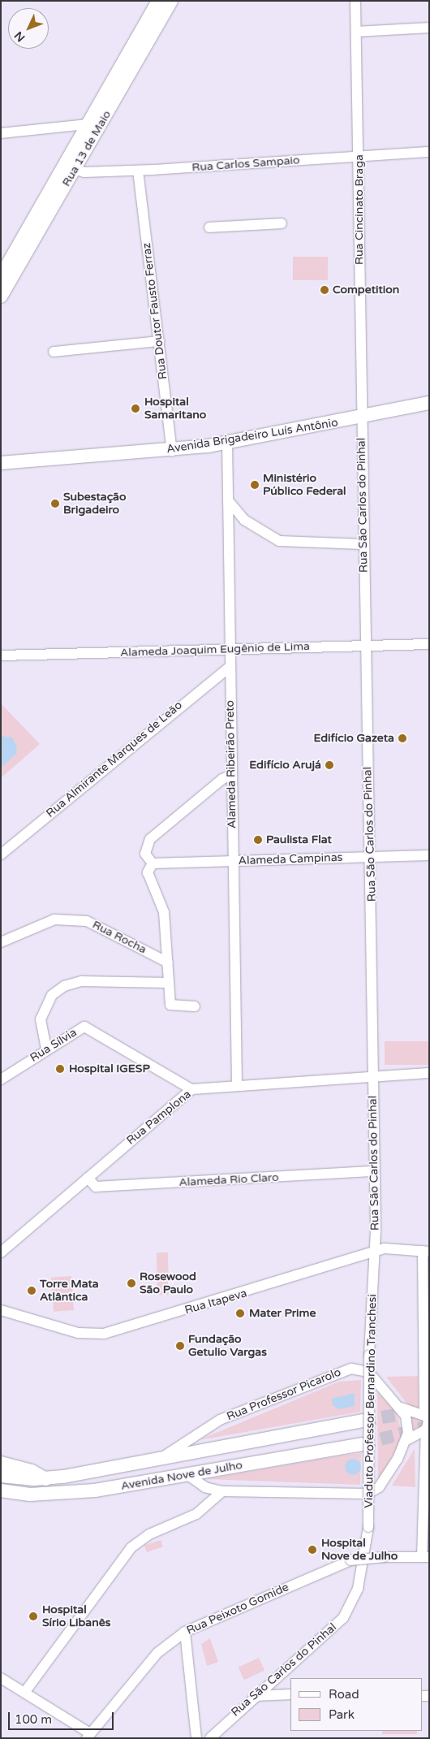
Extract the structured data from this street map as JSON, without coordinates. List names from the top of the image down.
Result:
{
  "streets": {
    "main road": ["Rua 13 de Maio", "Avenida Brigadeiro Luís Antônio", "Avenida Nove de Julho"],
    "street": [
      "Rua Carlos Sampaio",
      "Rua Cincinato Braga",
      "Rua Doutor Fausto Ferraz",
      "Rua São Carlos do Pinhal",
      "Alameda Joaquim Eugênio de Lima",
      "Rua Almirante Marques de Leão",
      "Alameda Ribeirão Preto",
      "Alameda Campinas",
      "Rua Rocha",
      "Rua Sílvia",
      "Rua Pamplona",
      "Alameda Rio Claro",
      "Rua Itapeva",
      "Rua Professor Picarolo",
      "Viaduto Professor Bernardino Tranchesi",
      "Rua Peixoto Gomide"
    ]
  },
  "crossings": [
    ["Rua 13 de Maio", "Rua Carlos Sampaio"],
    ["Rua Carlos Sampaio", "Rua Cincinato Braga"],
    ["Rua Carlos Sampaio", "Rua Doutor Fausto Ferraz"],
    ["Rua Cincinato Braga", "Avenida Brigadeiro Luís Antônio"],
    ["Rua Cincinato Braga", "Rua São Carlos do Pinhal"],
    ["Rua Doutor Fausto Ferraz", "Avenida Brigadeiro Luís Antônio"],
    ["Avenida Brigadeiro Luís Antônio", "Rua São Carlos do Pinhal"],
    ["Avenida Brigadeiro Luís Antônio", "Alameda Ribeirão Preto"],
    ["Rua São Carlos do Pinhal", "Alameda Joaquim Eugênio de Lima"],
    ["Rua São Carlos do Pinhal", "Alameda Campinas"],
    ["Rua São Carlos do Pinhal", "Rua Pamplona"],
    ["Rua São Carlos do Pinhal", "Alameda Rio Claro"],
    ["Rua São Carlos do Pinhal", "Rua Itapeva"],
    ["Rua São Carlos do Pinhal", "Viaduto Professor Bernardino Tranchesi"],
    ["Alameda Joaquim Eugênio de Lima", "Alameda Ribeirão Preto"],
    ["Rua Almirante Marques de Leão", "Alameda Ribeirão Preto"],
    ["Alameda Ribeirão Preto", "Alameda Campinas"],
    ["Alameda Ribeirão Preto", "Rua Pamplona"],
    ["Rua Sílvia", "Rua Pamplona"],
    ["Rua Pamplona", "Alameda Rio Claro"],
    ["Rua Itapeva", "Viaduto Professor Bernardino Tranchesi"],
    ["Rua Professor Picarolo", "Avenida Nove de Julho"]
  ],
  "places": [
    "Competition",
    "Hospital Samaritano",
    "Ministério Público Federal",
    "Subestação Brigadeiro",
    "Edifício Gazeta",
    "Edifício Arujá",
    "Paulista Flat",
    "Hospital IGESP",
    "Rosewood São Paulo",
    "Torre Mata Atlântica",
    "Mater Prime",
    "Fundação Getulio Vargas",
    "Hospital Nove de Julho",
    "Hospital Sírio Libanês"
  ],
  "legend": ["Road", "Park"],
  "scale_bar": "100 m",
  "north": "bottom left"
}
